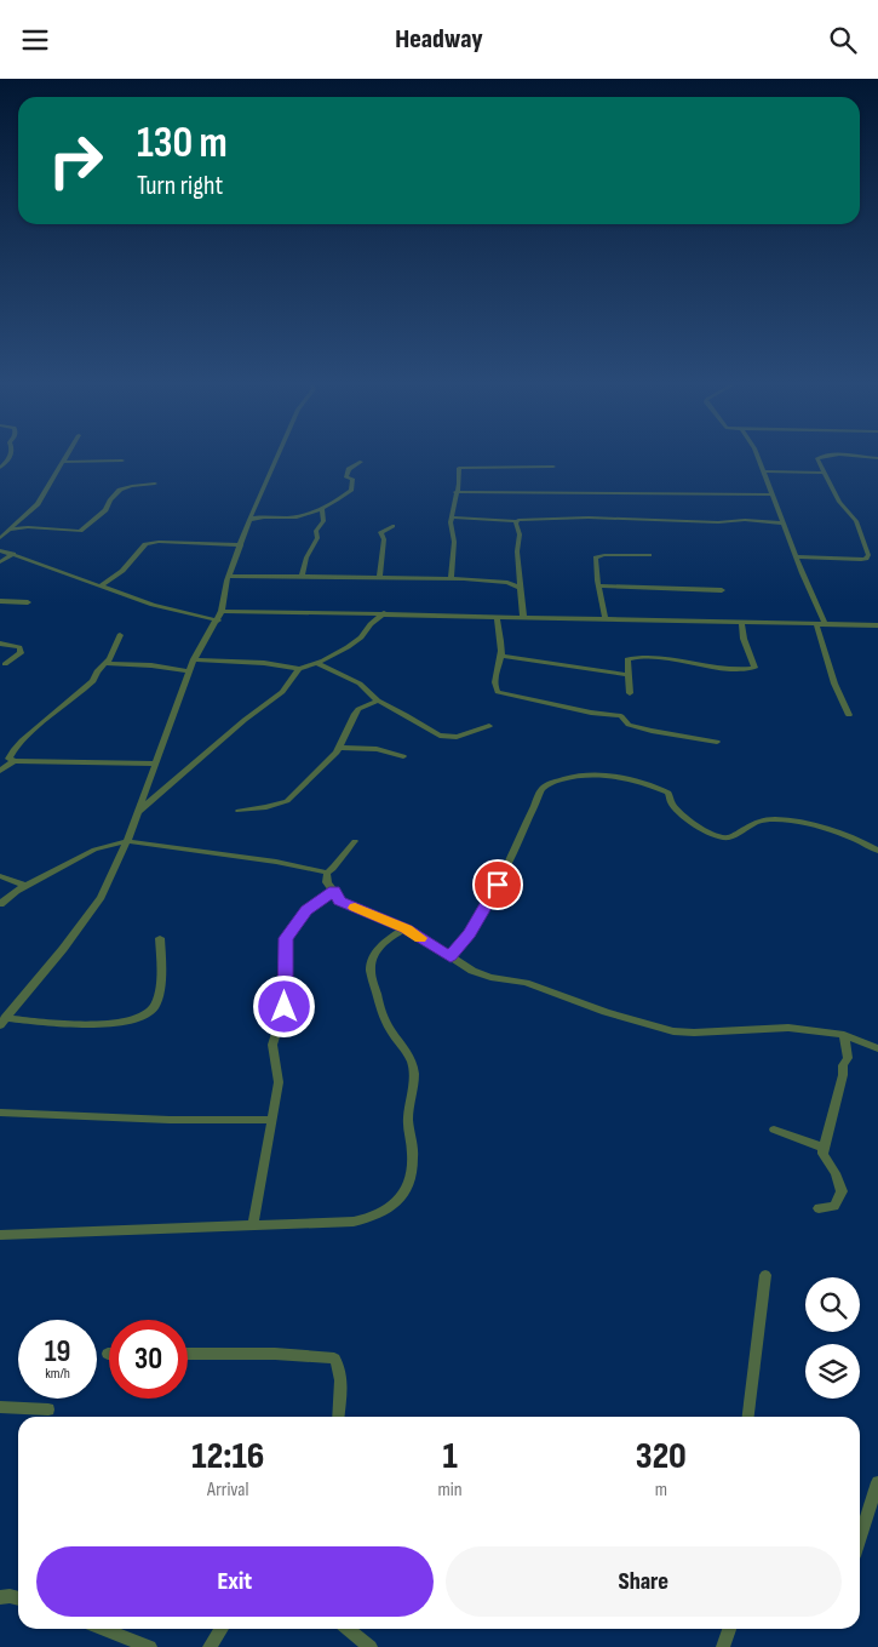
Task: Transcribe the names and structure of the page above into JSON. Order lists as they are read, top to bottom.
{
  "page": {
    "header": "Headway",
    "turn": ["130 m", "Turn right"],
    "speed": "19 km/h",
    "limit": "30",
    "eta": [
      "12:16",
      "Arrival",
      "1",
      "min",
      "320",
      "m"
    ],
    "buttons": ["Exit", "Share"]
  }
}
